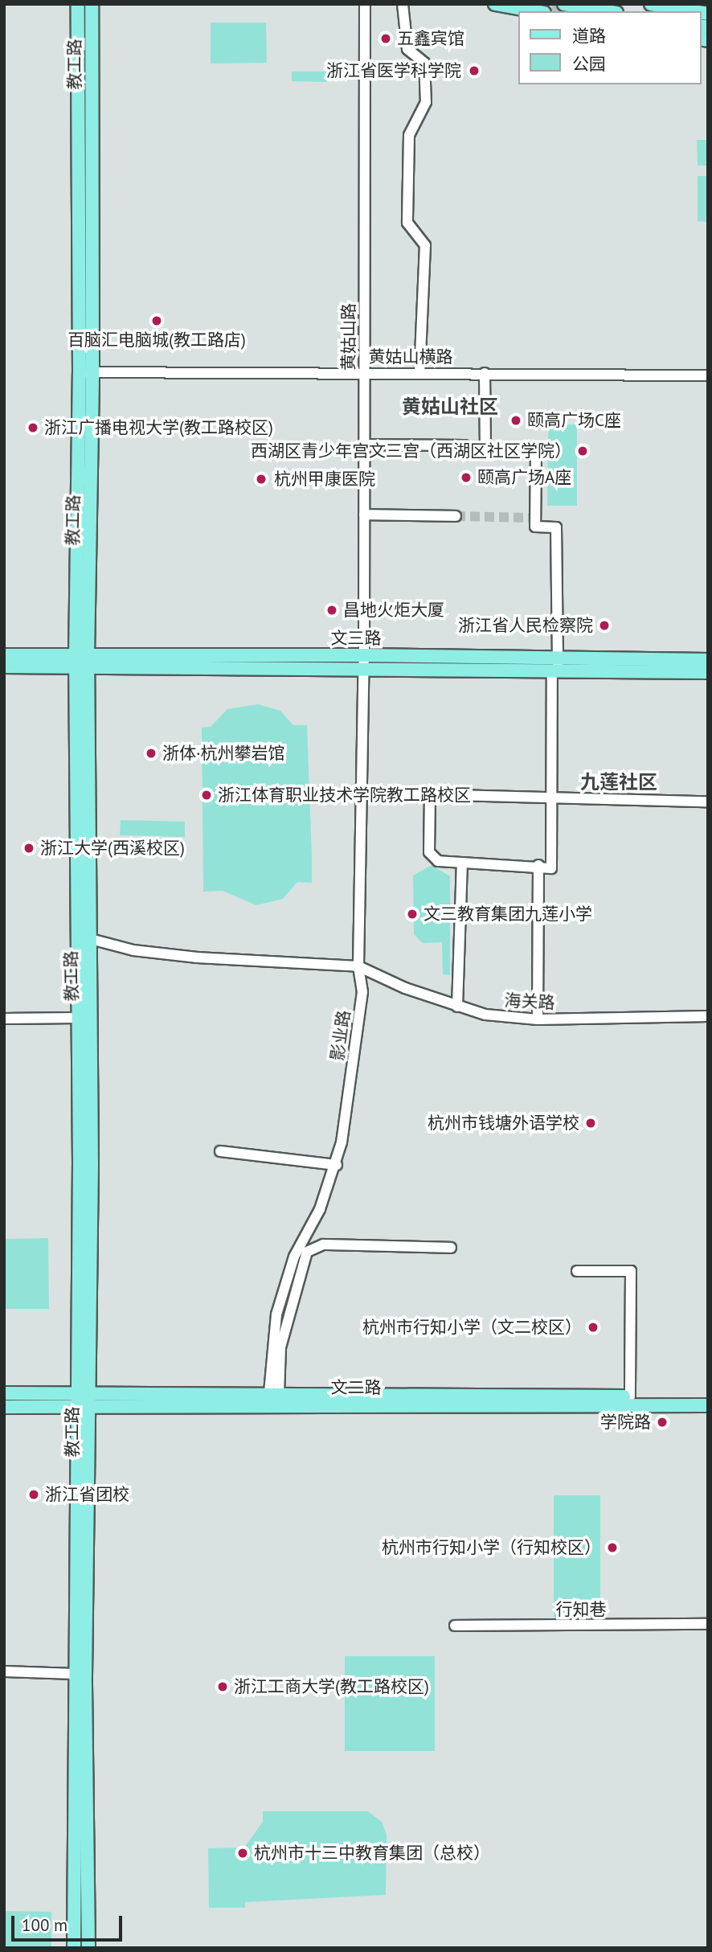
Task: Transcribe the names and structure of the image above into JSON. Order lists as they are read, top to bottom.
{
  "streets": {
    "main road": ["教工路", "文三路", "文二路"],
    "street": [
      "黄姑山路",
      "黄姑山横路",
      "海关路",
      "影业路",
      "行知巷"
    ]
  },
  "crossings": [
    ["教工路", "黄姑山横路"],
    ["教工路", "文三路"],
    ["教工路", "文二路"],
    ["黄姑山路", "黄姑山横路"],
    ["黄姑山路", "文三路"],
    ["黄姑山路", "影业路"],
    ["文三路", "影业路"],
    ["海关路", "影业路"],
    ["影业路", "文二路"]
  ],
  "districts": ["黄姑山社区", "九莲社区"],
  "places": [
    "五鑫宾馆",
    "浙江省医学科学院",
    "百脑汇电脑城(教工路店)",
    "颐高广场C座",
    "浙江广播电视大学(教工路校区)",
    "西湖区青少年宫文三宫（西湖区社区学院）",
    "颐高广场A座",
    "杭州甲康医院",
    "昌地火炬大厦",
    "浙江省人民检察院",
    "浙体·杭州攀岩馆",
    "浙江体育职业技术学院教工路校区",
    "浙江大学(西溪校区)",
    "文三教育集团九莲小学",
    "杭州市钱塘外语学校",
    "杭州市行知小学（文二校区）",
    "学院路",
    "浙江省团校",
    "杭州市行知小学（行知校区）",
    "浙江工商大学(教工路校区)",
    "杭州市十三中教育集团（总校）"
  ],
  "legend": ["道路", "公园"],
  "scale_bar": "100 m"
}
